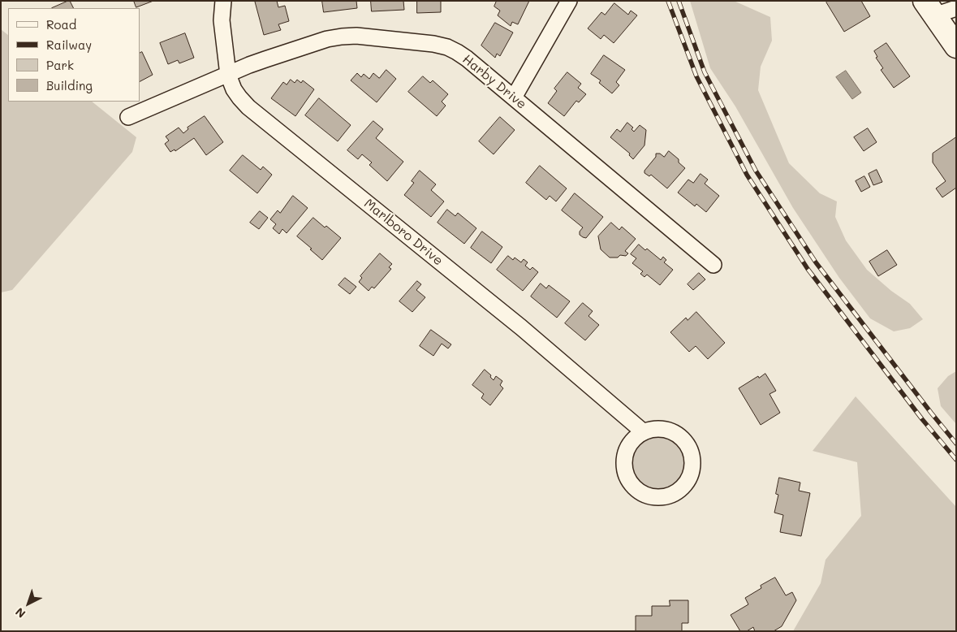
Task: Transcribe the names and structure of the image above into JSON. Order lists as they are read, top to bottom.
{
  "streets": {
    "street": ["Harby Drive", "Marlboro Drive"]
  },
  "crossings": [
    ["Harby Drive", "Marlboro Drive"]
  ],
  "legend": [
    "Road",
    "Railway",
    "Park",
    "Building"
  ],
  "north": "bottom left"
}
